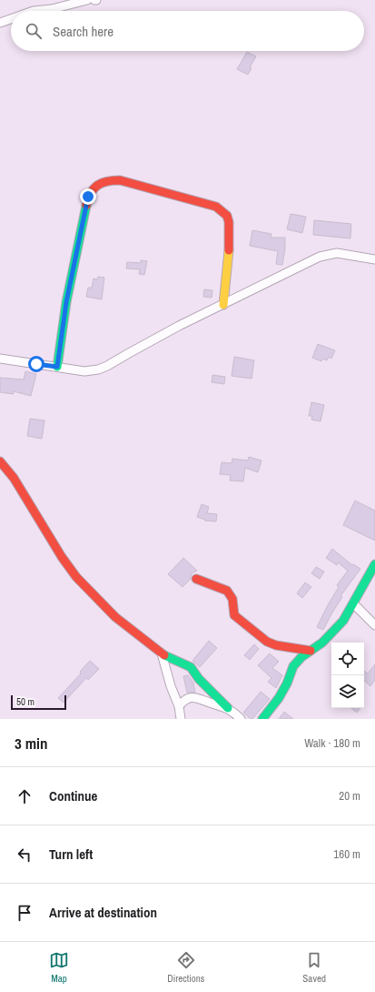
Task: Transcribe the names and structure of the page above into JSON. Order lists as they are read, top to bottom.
{
  "scale_bar": "50 m",
  "page": {
    "search": "Search here",
    "scale": "50 m",
    "heading": ["3 min", "Walk · 180 m"],
    "list": [
      ["Continue", "20 m"],
      ["Turn left", "160 m"],
      "Arrive at destination"
    ],
    "nav": ["Map", "Directions", "Saved"]
  }
}
